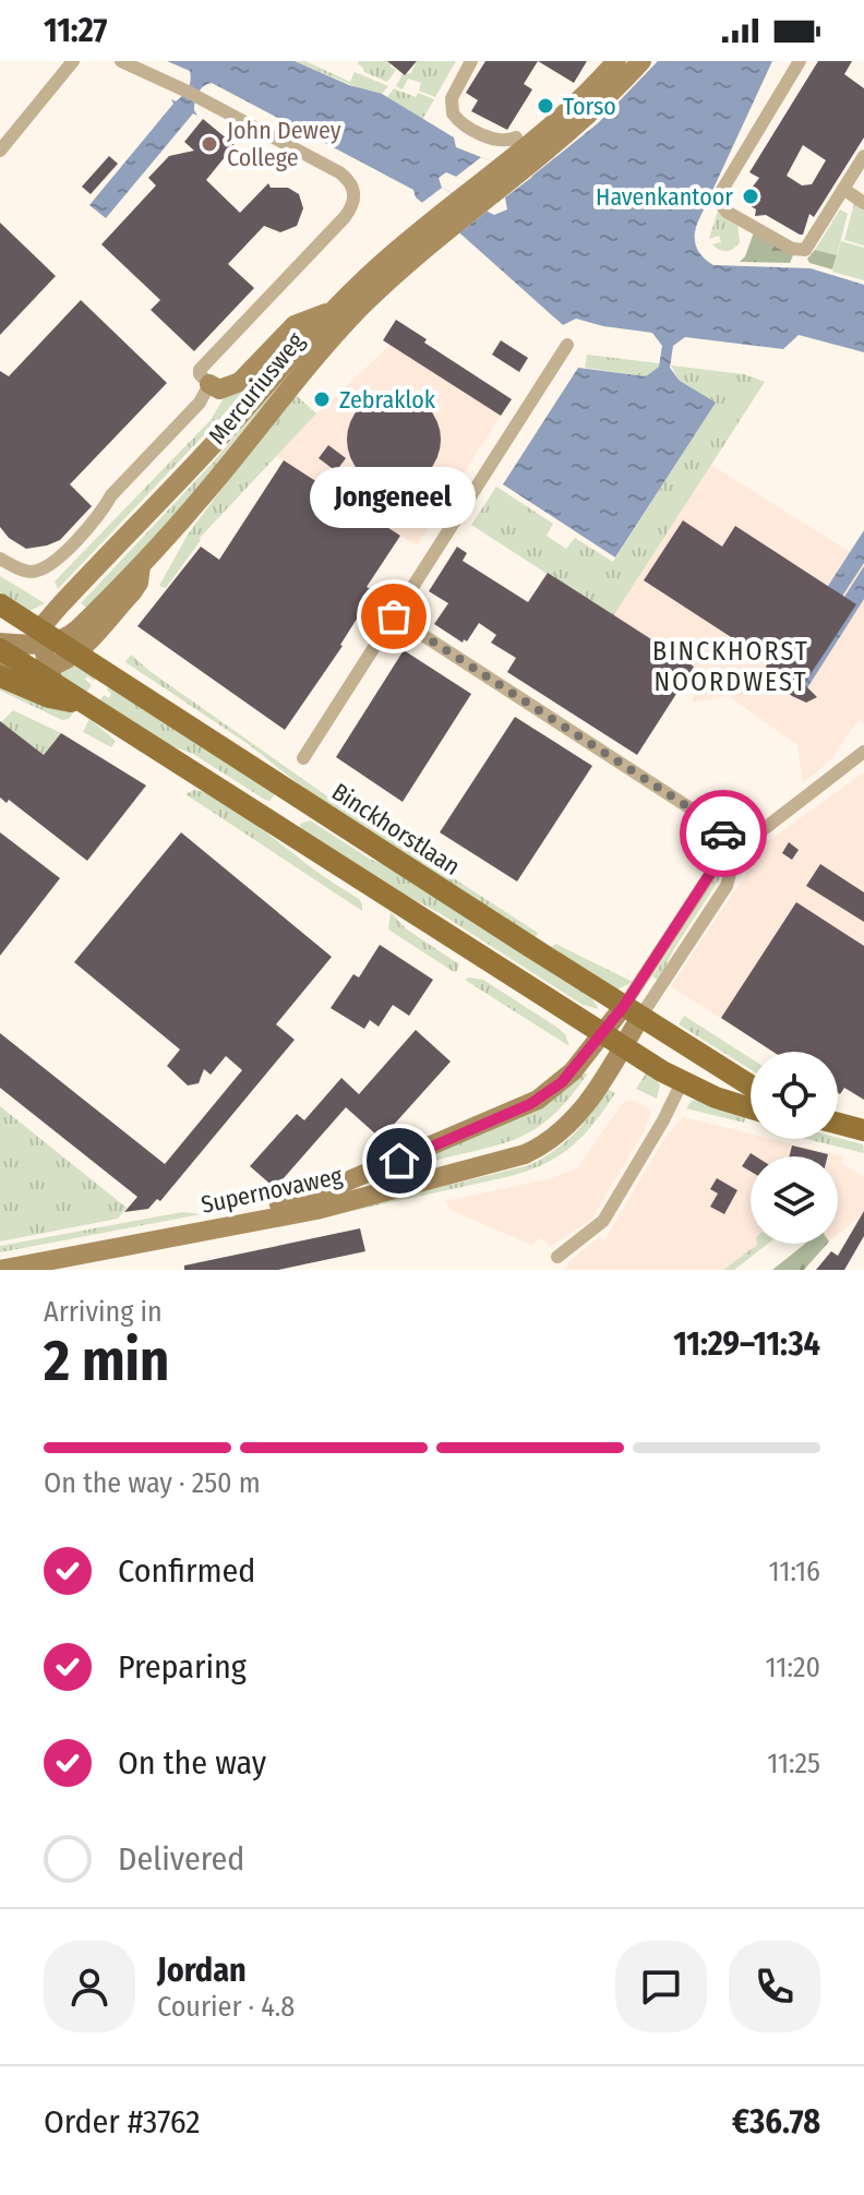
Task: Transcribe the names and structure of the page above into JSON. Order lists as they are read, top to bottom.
{
  "streets": {
    "main road": ["Mercuriusweg", "Binckhorstlaan", "Supernovaweg"]
  },
  "crossings": [
    ["Mercuriusweg", "Binckhorstlaan"],
    ["Binckhorstlaan", "Supernovaweg"]
  ],
  "districts": ["BINCKHORST NOORDWEST"],
  "places": [
    "Torso",
    "John Dewey College",
    "Havenkantoor",
    "Zebraklok",
    "Jongeneel"
  ],
  "page": {
    "status": "11:27",
    "bubble": "Jongeneel",
    "heading": ["2 min", "Arriving in", "11:29–11:34"],
    "panel": [
      "Jordan",
      "Courier · 4.8",
      "Order #3762",
      "€36.78"
    ],
    "bar": "On the way · 250 m",
    "list": [
      ["Confirmed", "11:16"],
      ["Preparing", "11:20"],
      ["On the way", "11:25"],
      "Delivered"
    ]
  }
}
